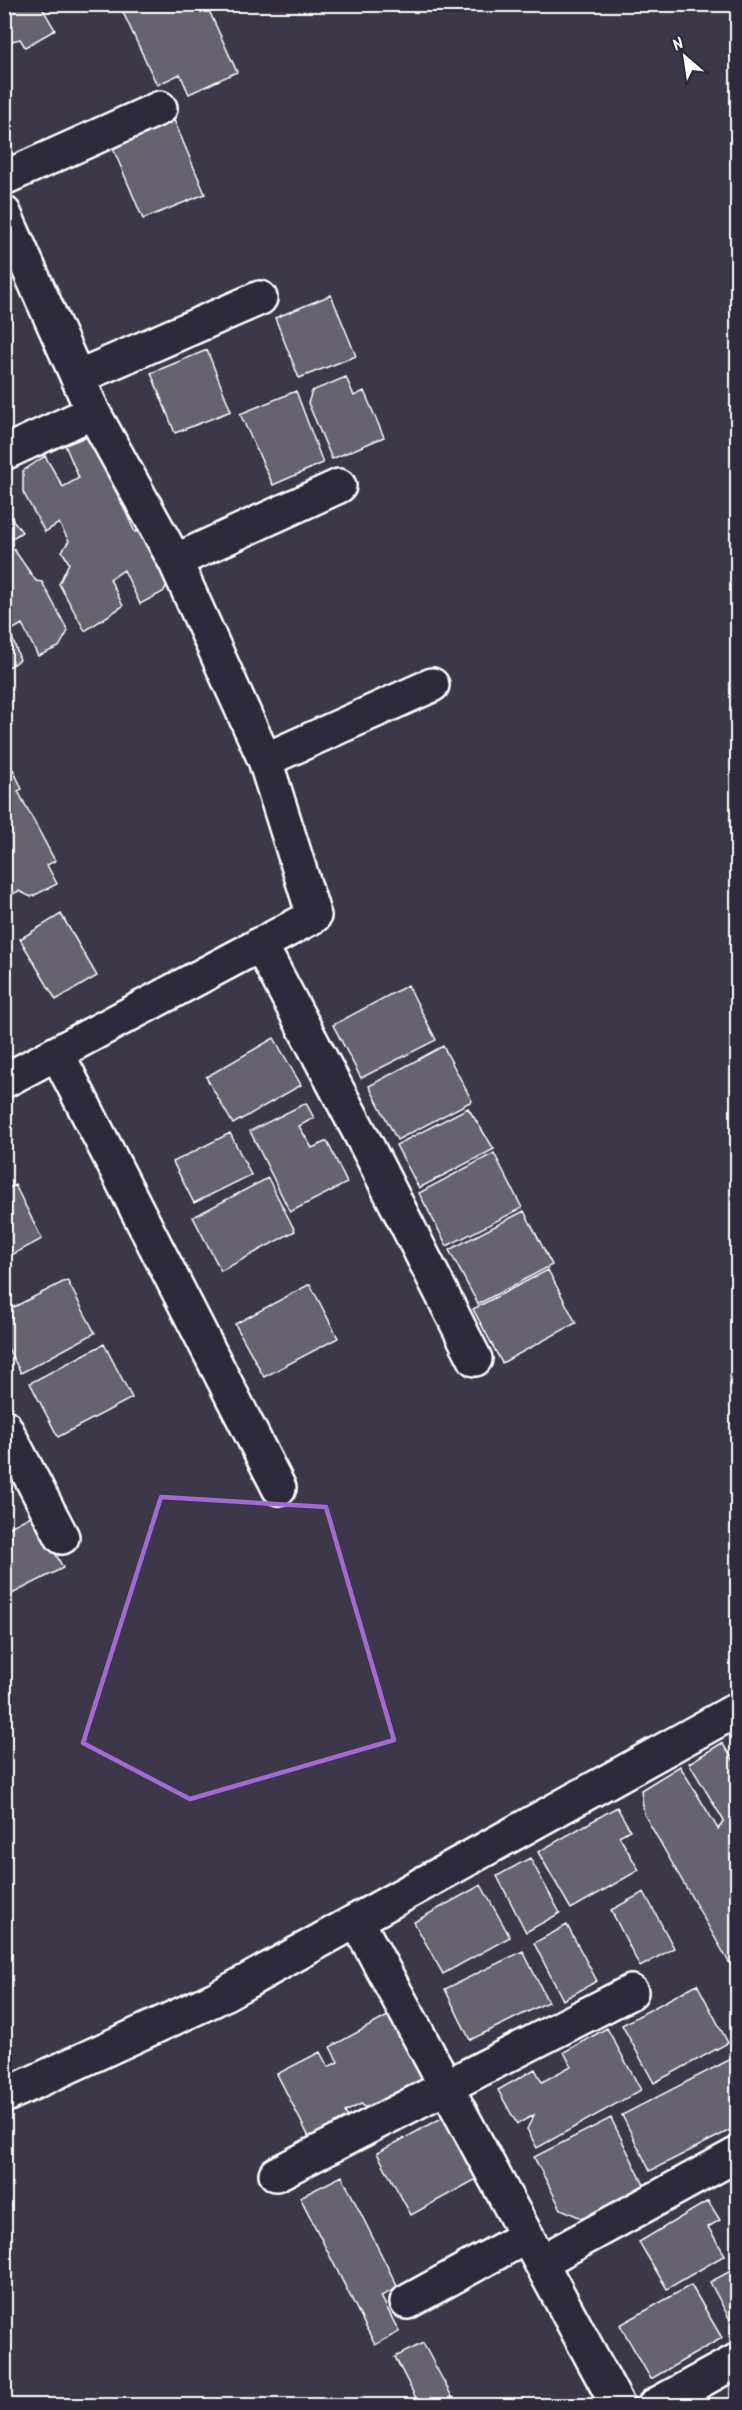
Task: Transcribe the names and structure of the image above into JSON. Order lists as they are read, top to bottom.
{
  "north": "top left"
}
